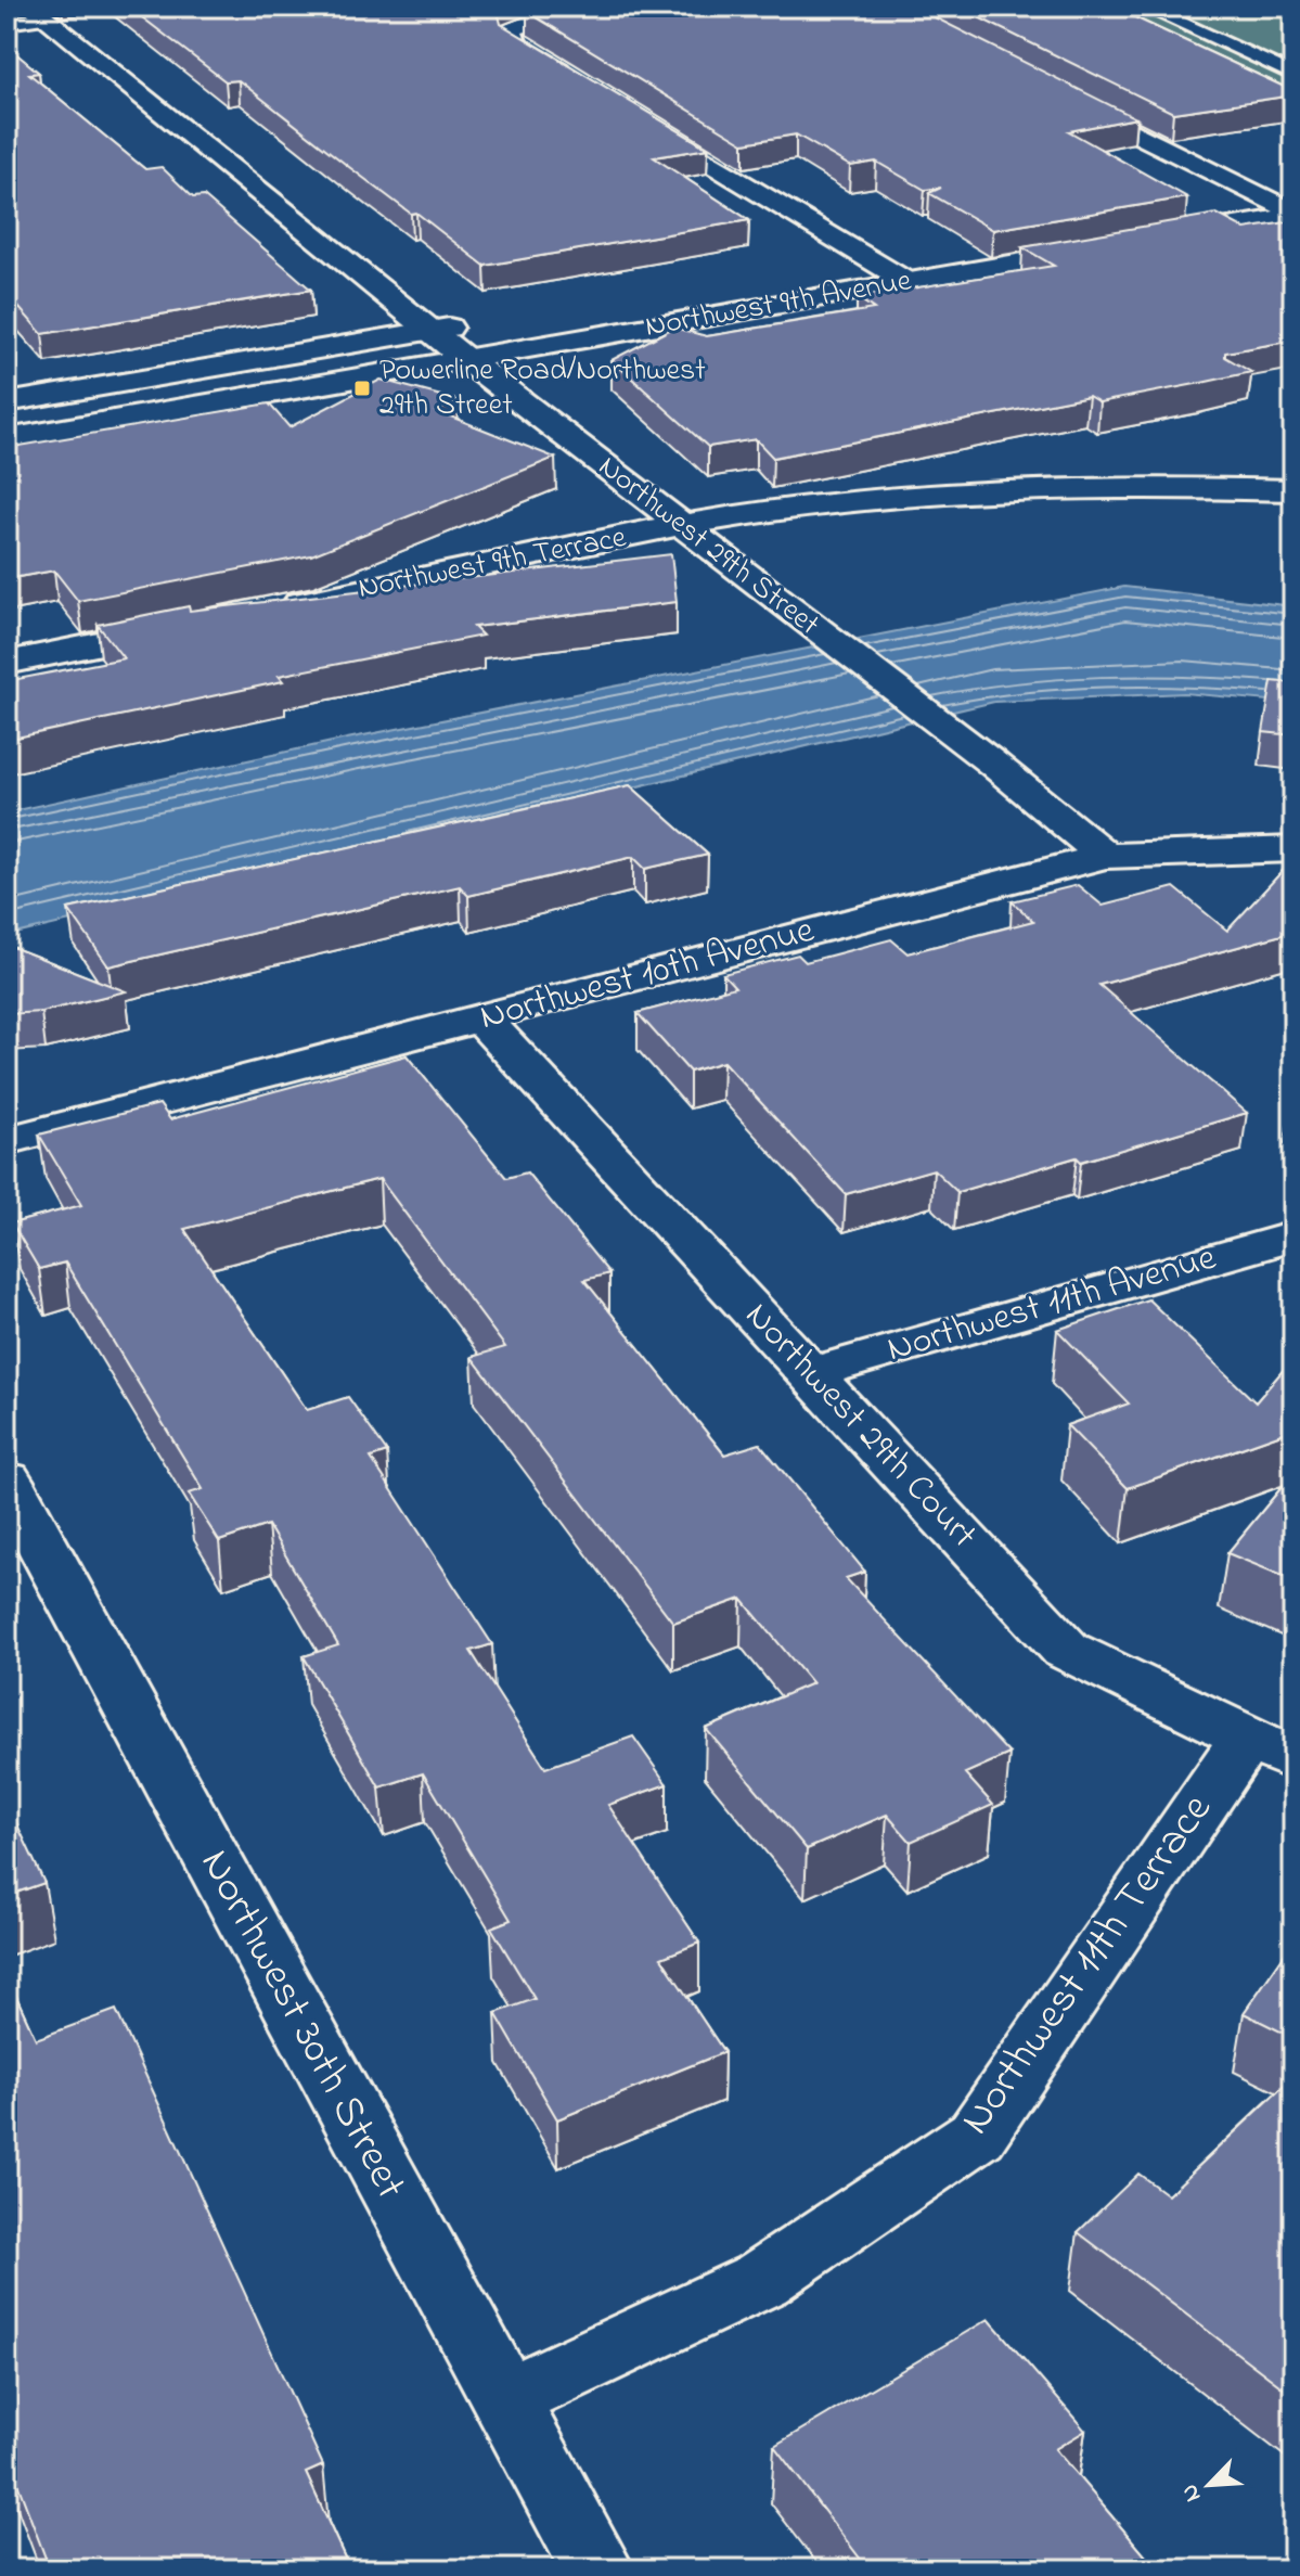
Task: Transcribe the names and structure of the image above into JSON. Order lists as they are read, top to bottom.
{
  "streets": {
    "street": [
      "Northwest 9th Avenue",
      "Northwest 29th Street",
      "Northwest 9th Terrace",
      "Northwest 10th Avenue",
      "Northwest 11th Avenue",
      "Northwest 29th Court",
      "Northwest 11th Terrace",
      "Northwest 30th Street"
    ]
  },
  "crossings": [
    ["Northwest 9th Avenue", "Northwest 29th Street"],
    ["Northwest 29th Street", "Northwest 9th Terrace"],
    ["Northwest 29th Street", "Northwest 10th Avenue"],
    ["Northwest 10th Avenue", "Northwest 29th Court"],
    ["Northwest 11th Avenue", "Northwest 29th Court"],
    ["Northwest 29th Court", "Northwest 11th Terrace"],
    ["Northwest 11th Terrace", "Northwest 30th Street"]
  ],
  "places": {
    "transit": ["Powerline Road/Northwest 29th Street"]
  },
  "north": "bottom left"
}
